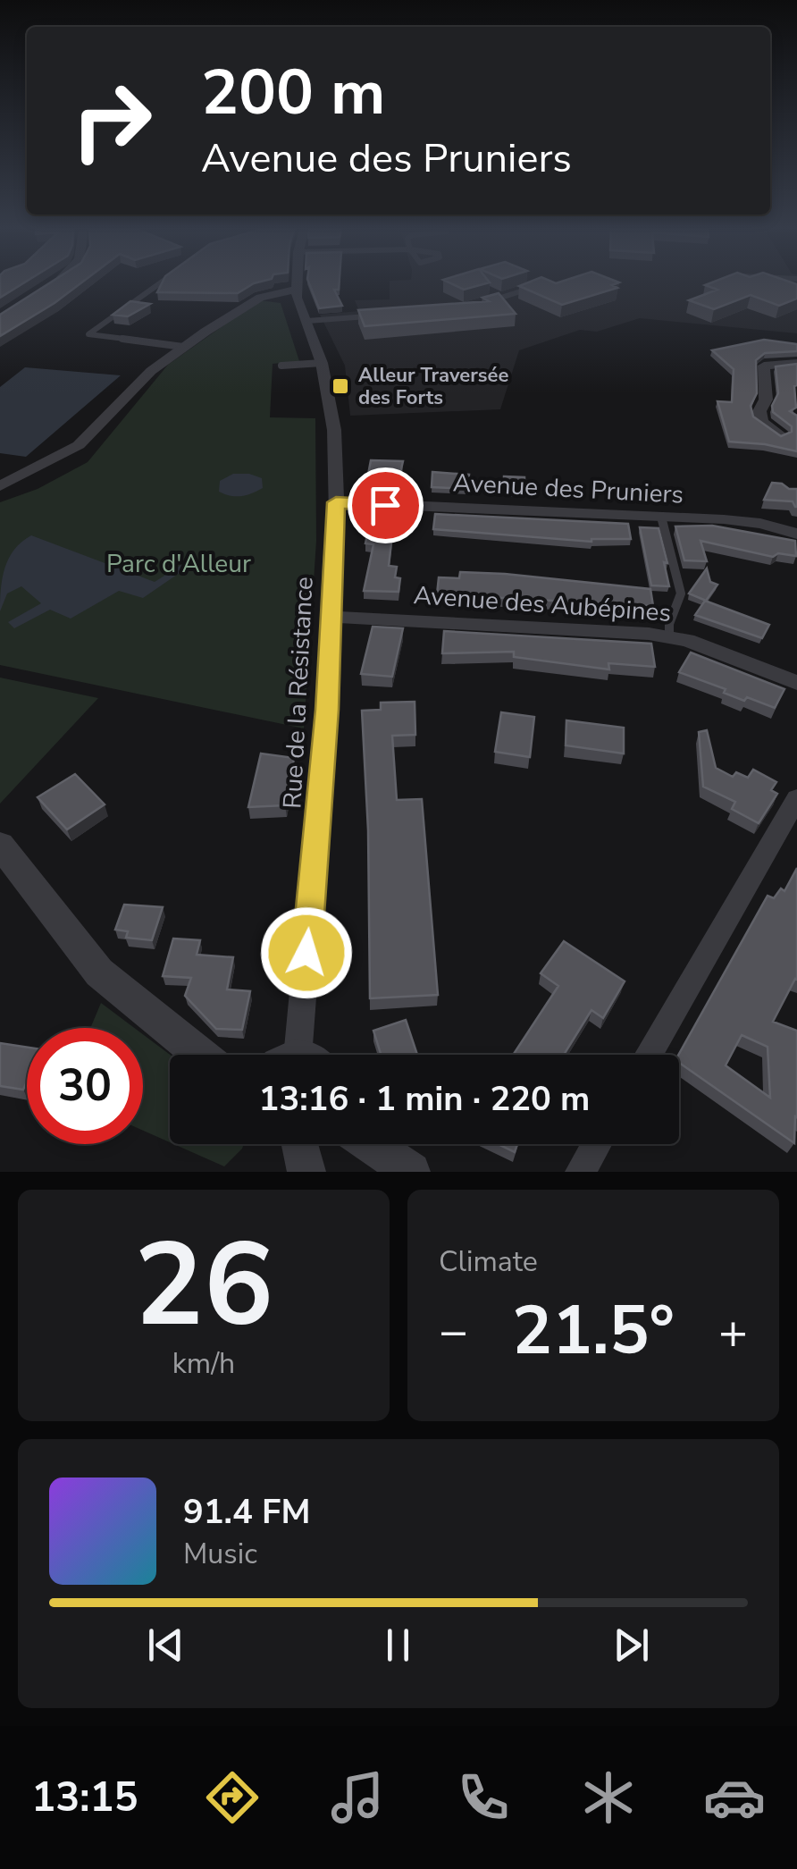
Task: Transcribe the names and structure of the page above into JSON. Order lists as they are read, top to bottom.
{
  "streets": {
    "street": ["Avenue des Pruniers", "Avenue des Aubépines", "Rue de la Résistance"]
  },
  "crossings": [
    ["Avenue des Pruniers", "Rue de la Résistance"],
    ["Avenue des Aubépines", "Rue de la Résistance"]
  ],
  "parks": ["Parc d'Alleur"],
  "places": {
    "transit": ["Alleur Traversée des Forts"]
  },
  "page": {
    "turn": ["200 m", "Avenue des Pruniers"],
    "limit": "30",
    "trip": "13:16 · 1 min · 220 m",
    "tile": [
      ["26", "km/h"],
      "Climate"
    ],
    "heat": ["−", "21.5°", "+"],
    "song": ["91.4 FM", "Music"],
    "tabs": "13:15"
  }
}
